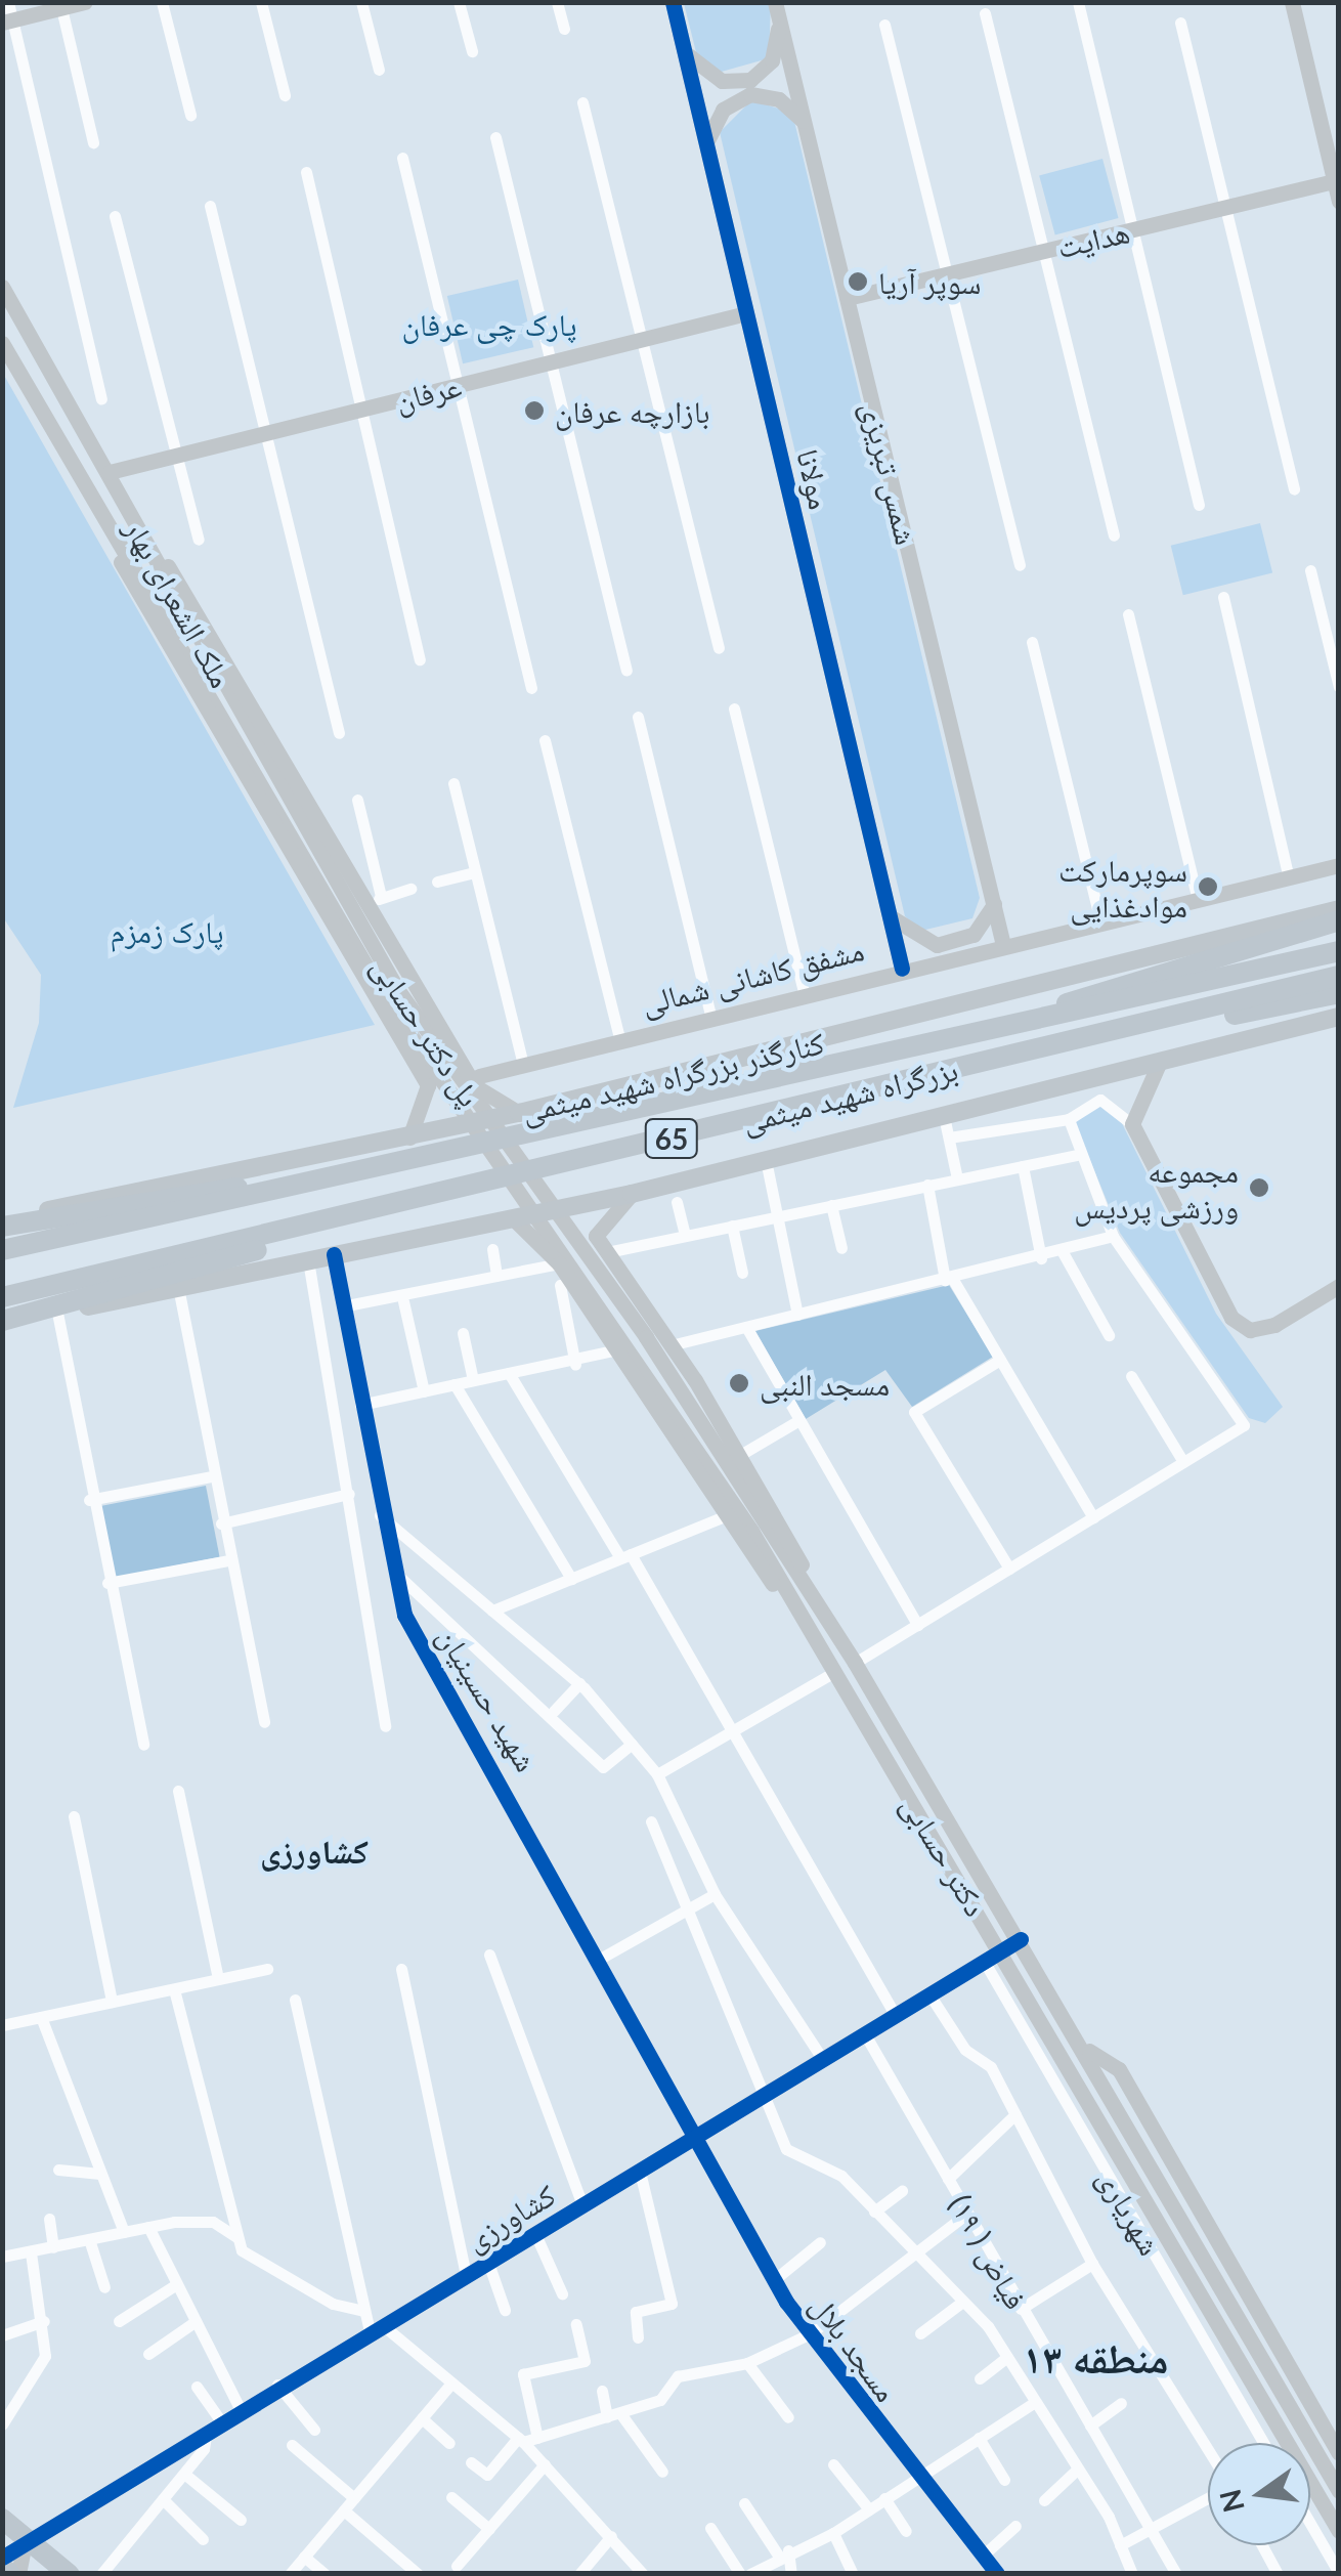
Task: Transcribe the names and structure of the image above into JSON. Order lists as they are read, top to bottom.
{
  "streets": {
    "highway": ["بزرگراه شهید میثمی", "65"],
    "main road": [
      "هدایت",
      "عرفان",
      "شمس تبریزی",
      "مولانا",
      "ملک الشعرای بهار",
      "مشفق کاشانی شمالی",
      "پل دکتر حسابی",
      "کنارگذر بزرگراه شهید میثمی",
      "دکتر حسابی",
      "کشاورزی"
    ],
    "street": [
      "شهید حسینیان",
      "شهریاری",
      "فیاض ( ۱۹)",
      "مسجد بلال"
    ]
  },
  "crossings": [
    ["هدایت", "شمس تبریزی"],
    ["عرفان", "مولانا"],
    ["شمس تبریزی", "مشفق کاشانی شمالی"],
    ["مولانا", "مشفق کاشانی شمالی"],
    ["ملک الشعرای بهار", "پل دکتر حسابی"],
    ["پل دکتر حسابی", "دکتر حسابی"],
    ["شهید حسینیان", "کشاورزی"],
    ["شهید حسینیان", "مسجد بلال"],
    ["دکتر حسابی", "کشاورزی"],
    ["شهریاری", "کشاورزی"],
    ["کشاورزی", "فیاض ( ۱۹)"],
    ["کشاورزی", "مسجد بلال"]
  ],
  "districts": ["کشاورزی", "منطقه ۱۳"],
  "parks": ["پارک چی عرفان", "پارک زمزم"],
  "places": [
    "سوپر آریا",
    "بازارچه‌ عرفان",
    "سوپرمارکت موادغذایی",
    "مجموعه ورزشی پردیس",
    "مسجد النبی"
  ],
  "north": "left"
}
